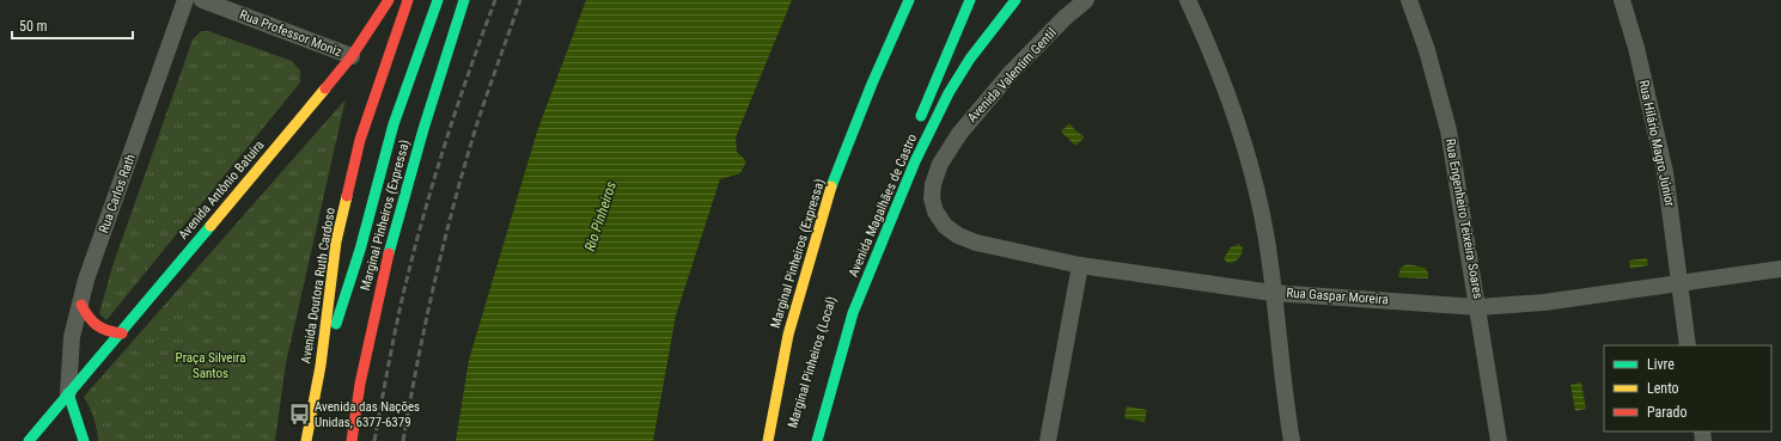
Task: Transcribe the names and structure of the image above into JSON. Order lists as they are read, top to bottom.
{
  "streets": {
    "main road": [
      "Avenida Antônio Batuira",
      "Avenida Magalhães de Castro",
      "Marginal Pinheiros (Expressa)",
      "Avenida Doutora Ruth Cardoso"
    ],
    "street": [
      "Rua Professor Moniz",
      "Avenida Valentim Gentil",
      "Rua Hilário Magro Júnior",
      "Rua Carlos Rath",
      "Rua Engenheiro Teixeira Soares",
      "Rua Gaspar Moreira"
    ]
  },
  "crossings": [
    ["Rua Professor Moniz", "Avenida Antônio Batuira"],
    ["Avenida Valentim Gentil", "Rua Gaspar Moreira"],
    ["Rua Hilário Magro Júnior", "Rua Gaspar Moreira"],
    ["Avenida Antônio Batuira", "Rua Carlos Rath"],
    ["Rua Engenheiro Teixeira Soares", "Rua Gaspar Moreira"]
  ],
  "water": ["Rio Pinheiros"],
  "parks": ["Praça Silveira Santos"],
  "places": {
    "bus stop": ["Avenida das Nações Unidas, 6377-6379"]
  },
  "legend": ["Livre", "Lento", "Parado"],
  "scale_bar": "50 m"
}
